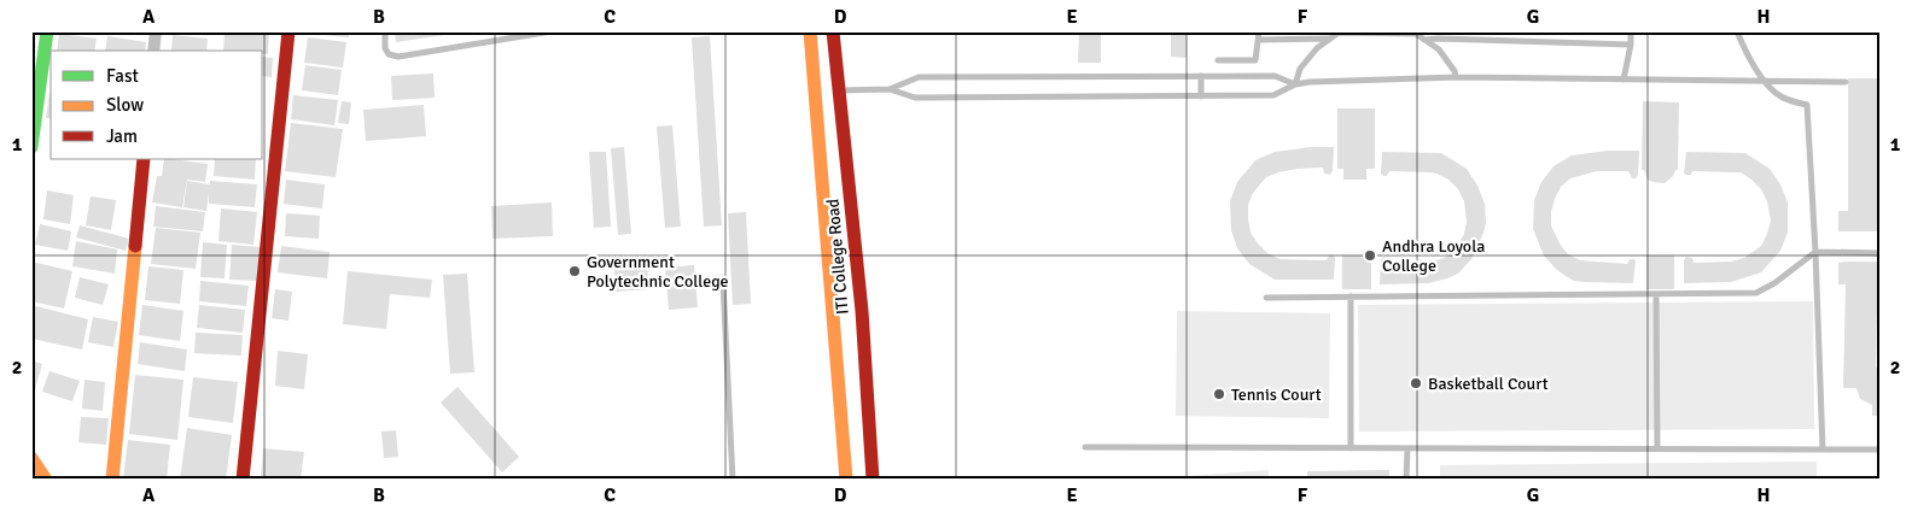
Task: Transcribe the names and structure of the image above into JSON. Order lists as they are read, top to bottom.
{
  "streets": {
    "street": ["ITI College Road"]
  },
  "places": [
    "Andhra Loyola College",
    "Government Polytechnic College",
    "Basketball Court",
    "Tennis Court"
  ],
  "legend": ["Fast", "Slow", "Jam"],
  "grid": {
    "columns": [
      "A",
      "B",
      "C",
      "D",
      "E",
      "F",
      "G",
      "H"
    ],
    "rows": ["1", "2"]
  }
}
